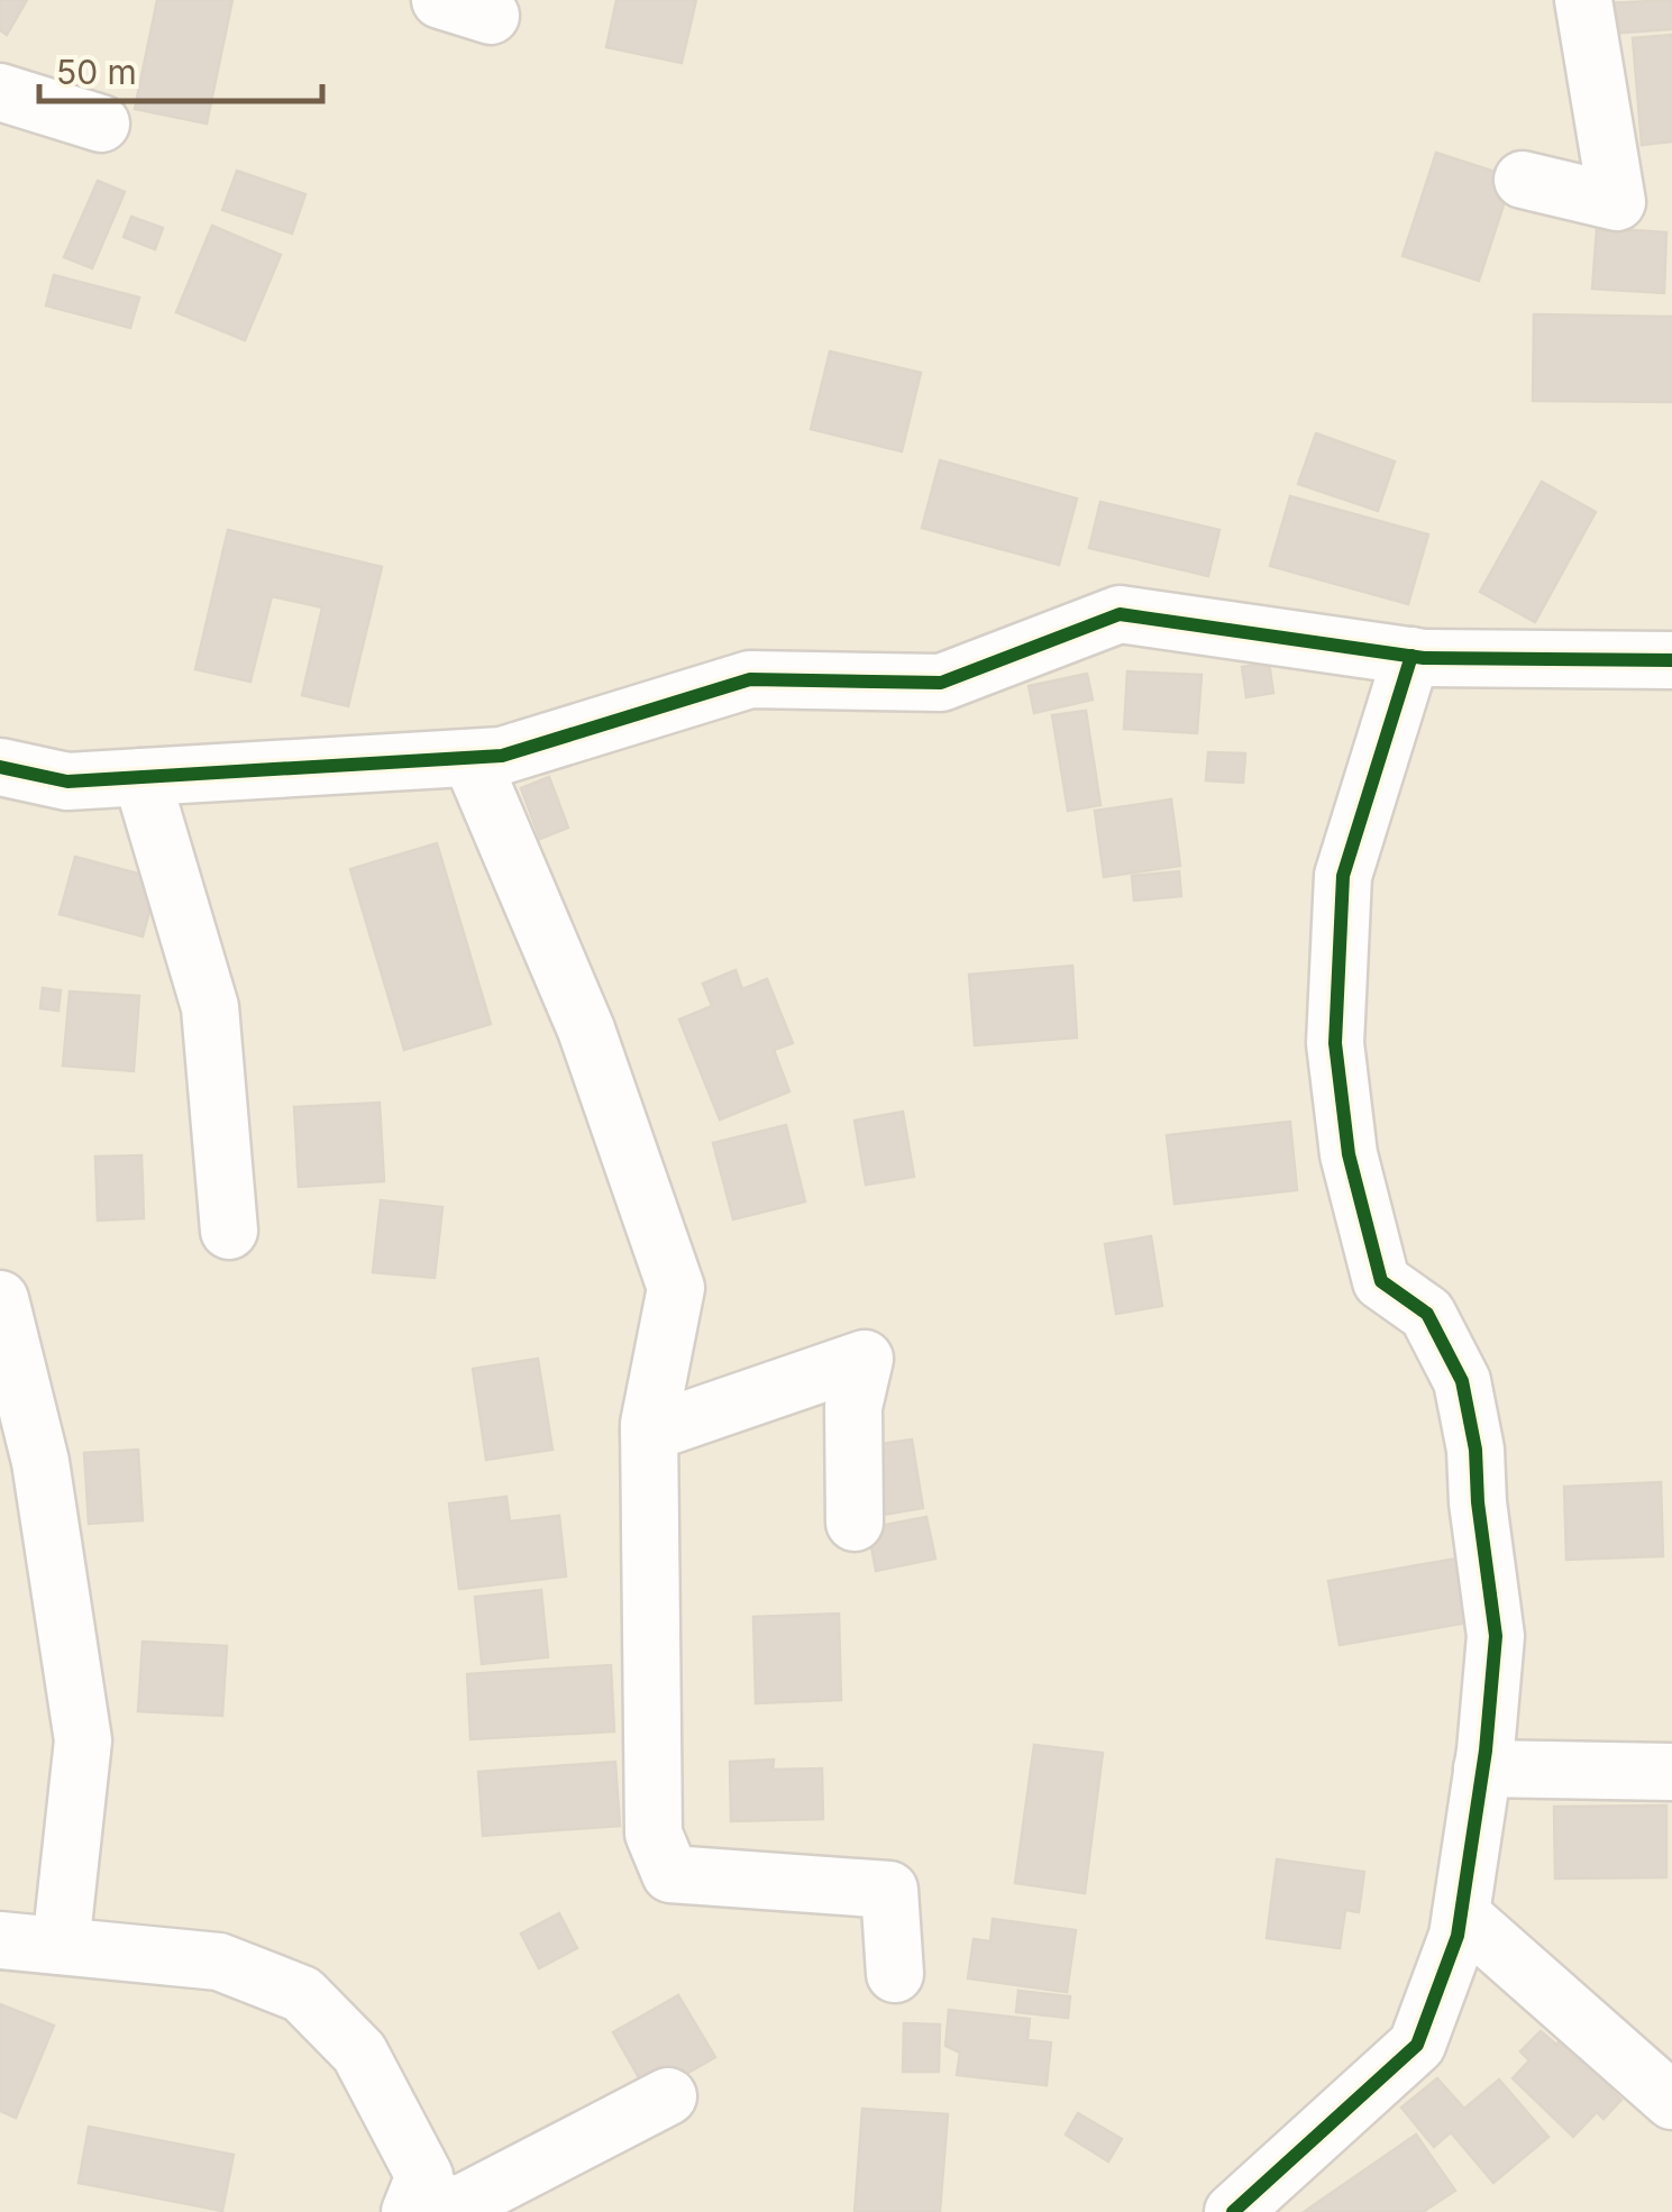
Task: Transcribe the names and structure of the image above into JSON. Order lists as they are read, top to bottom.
{
  "scale_bar": "50 m"
}
